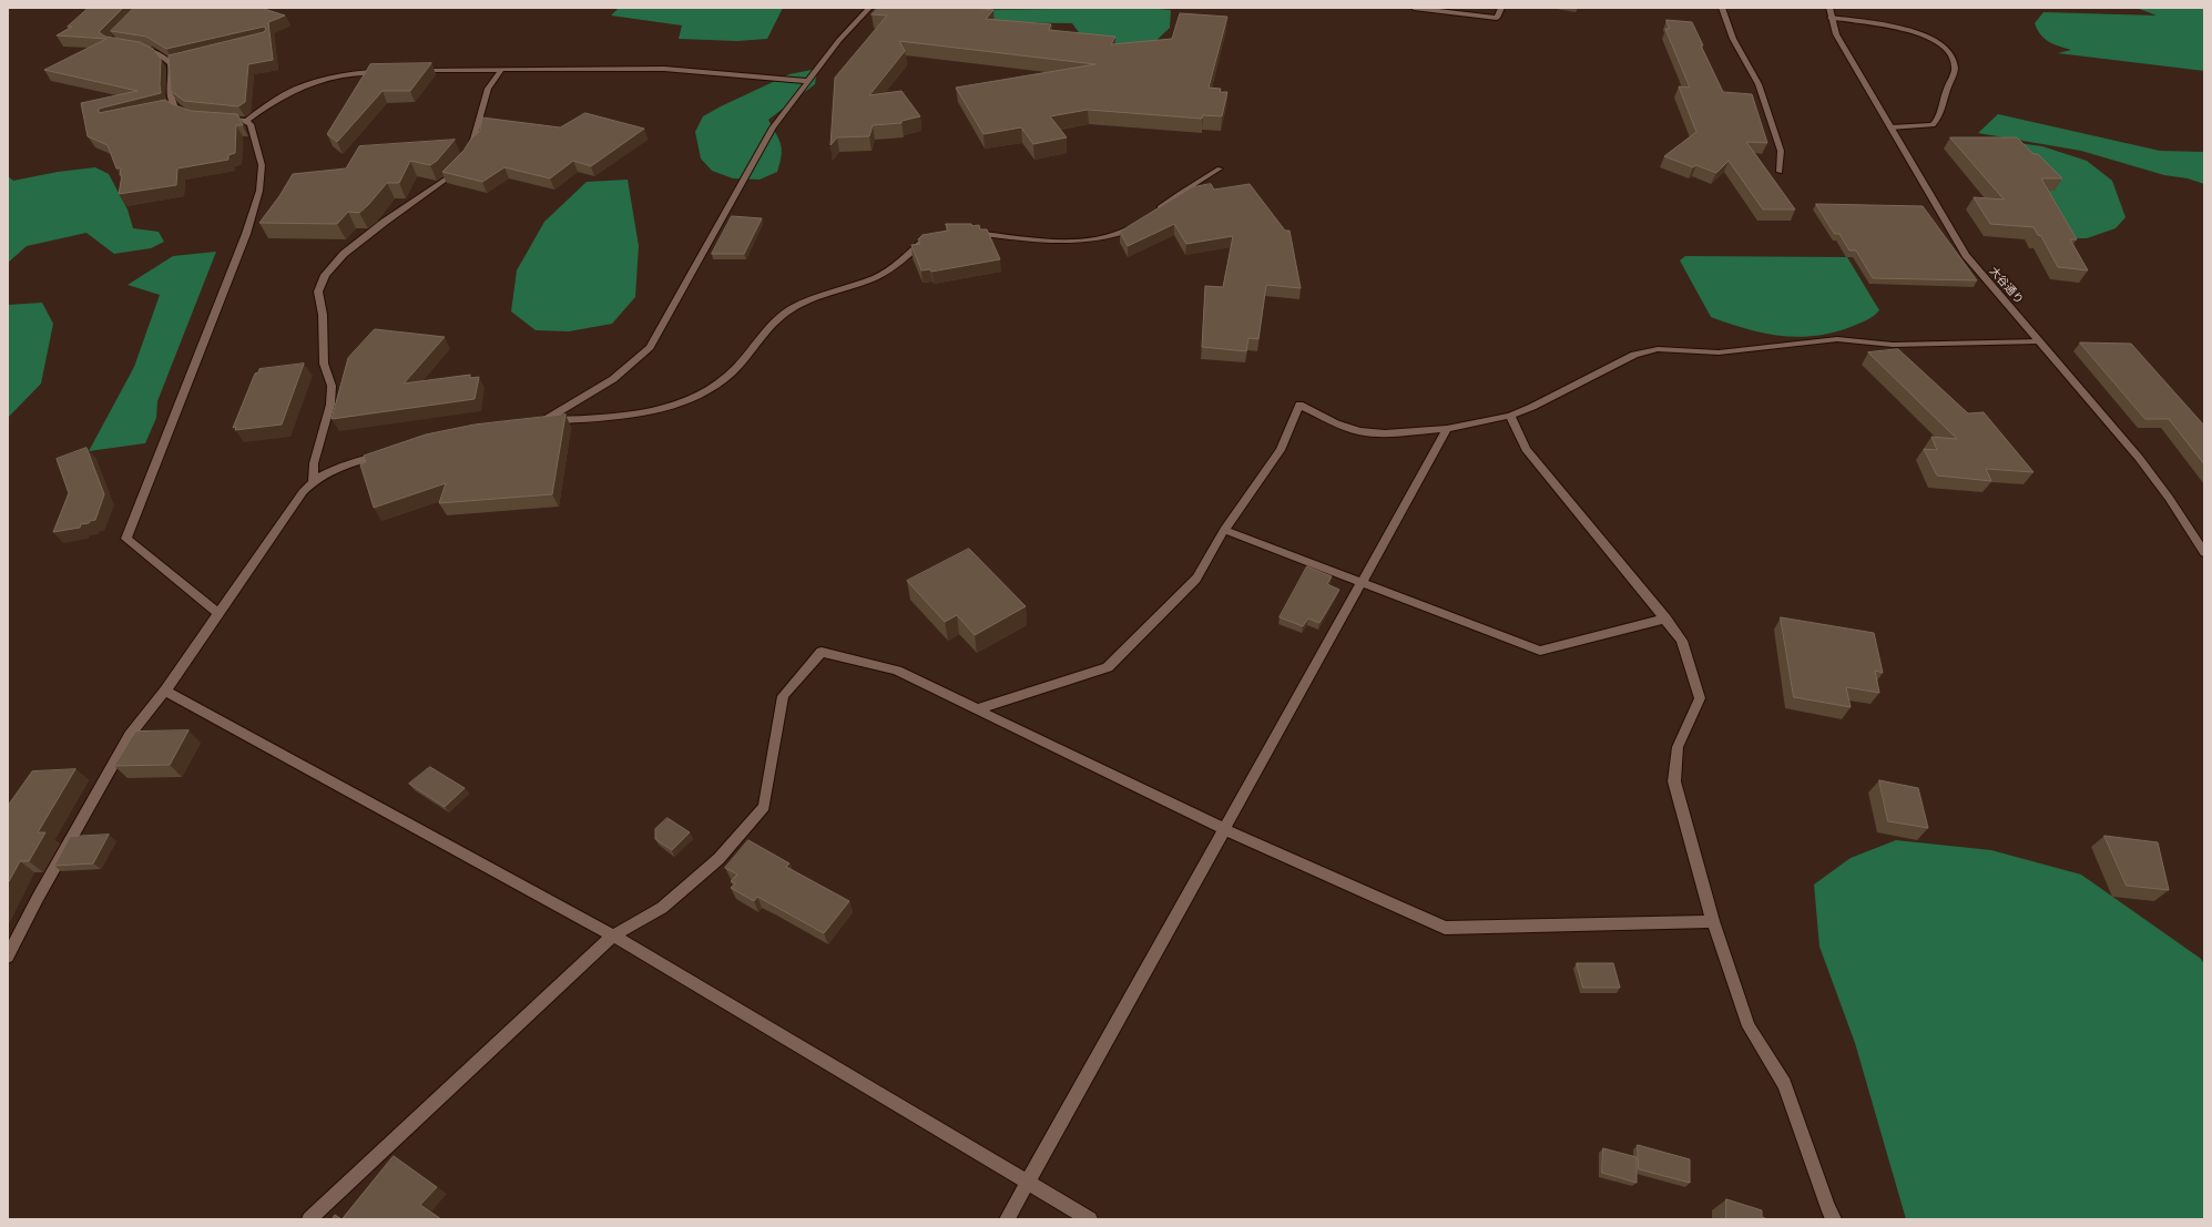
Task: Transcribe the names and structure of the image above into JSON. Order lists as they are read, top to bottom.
{
  "streets": {
    "street": ["大谷通り"]
  }
}
